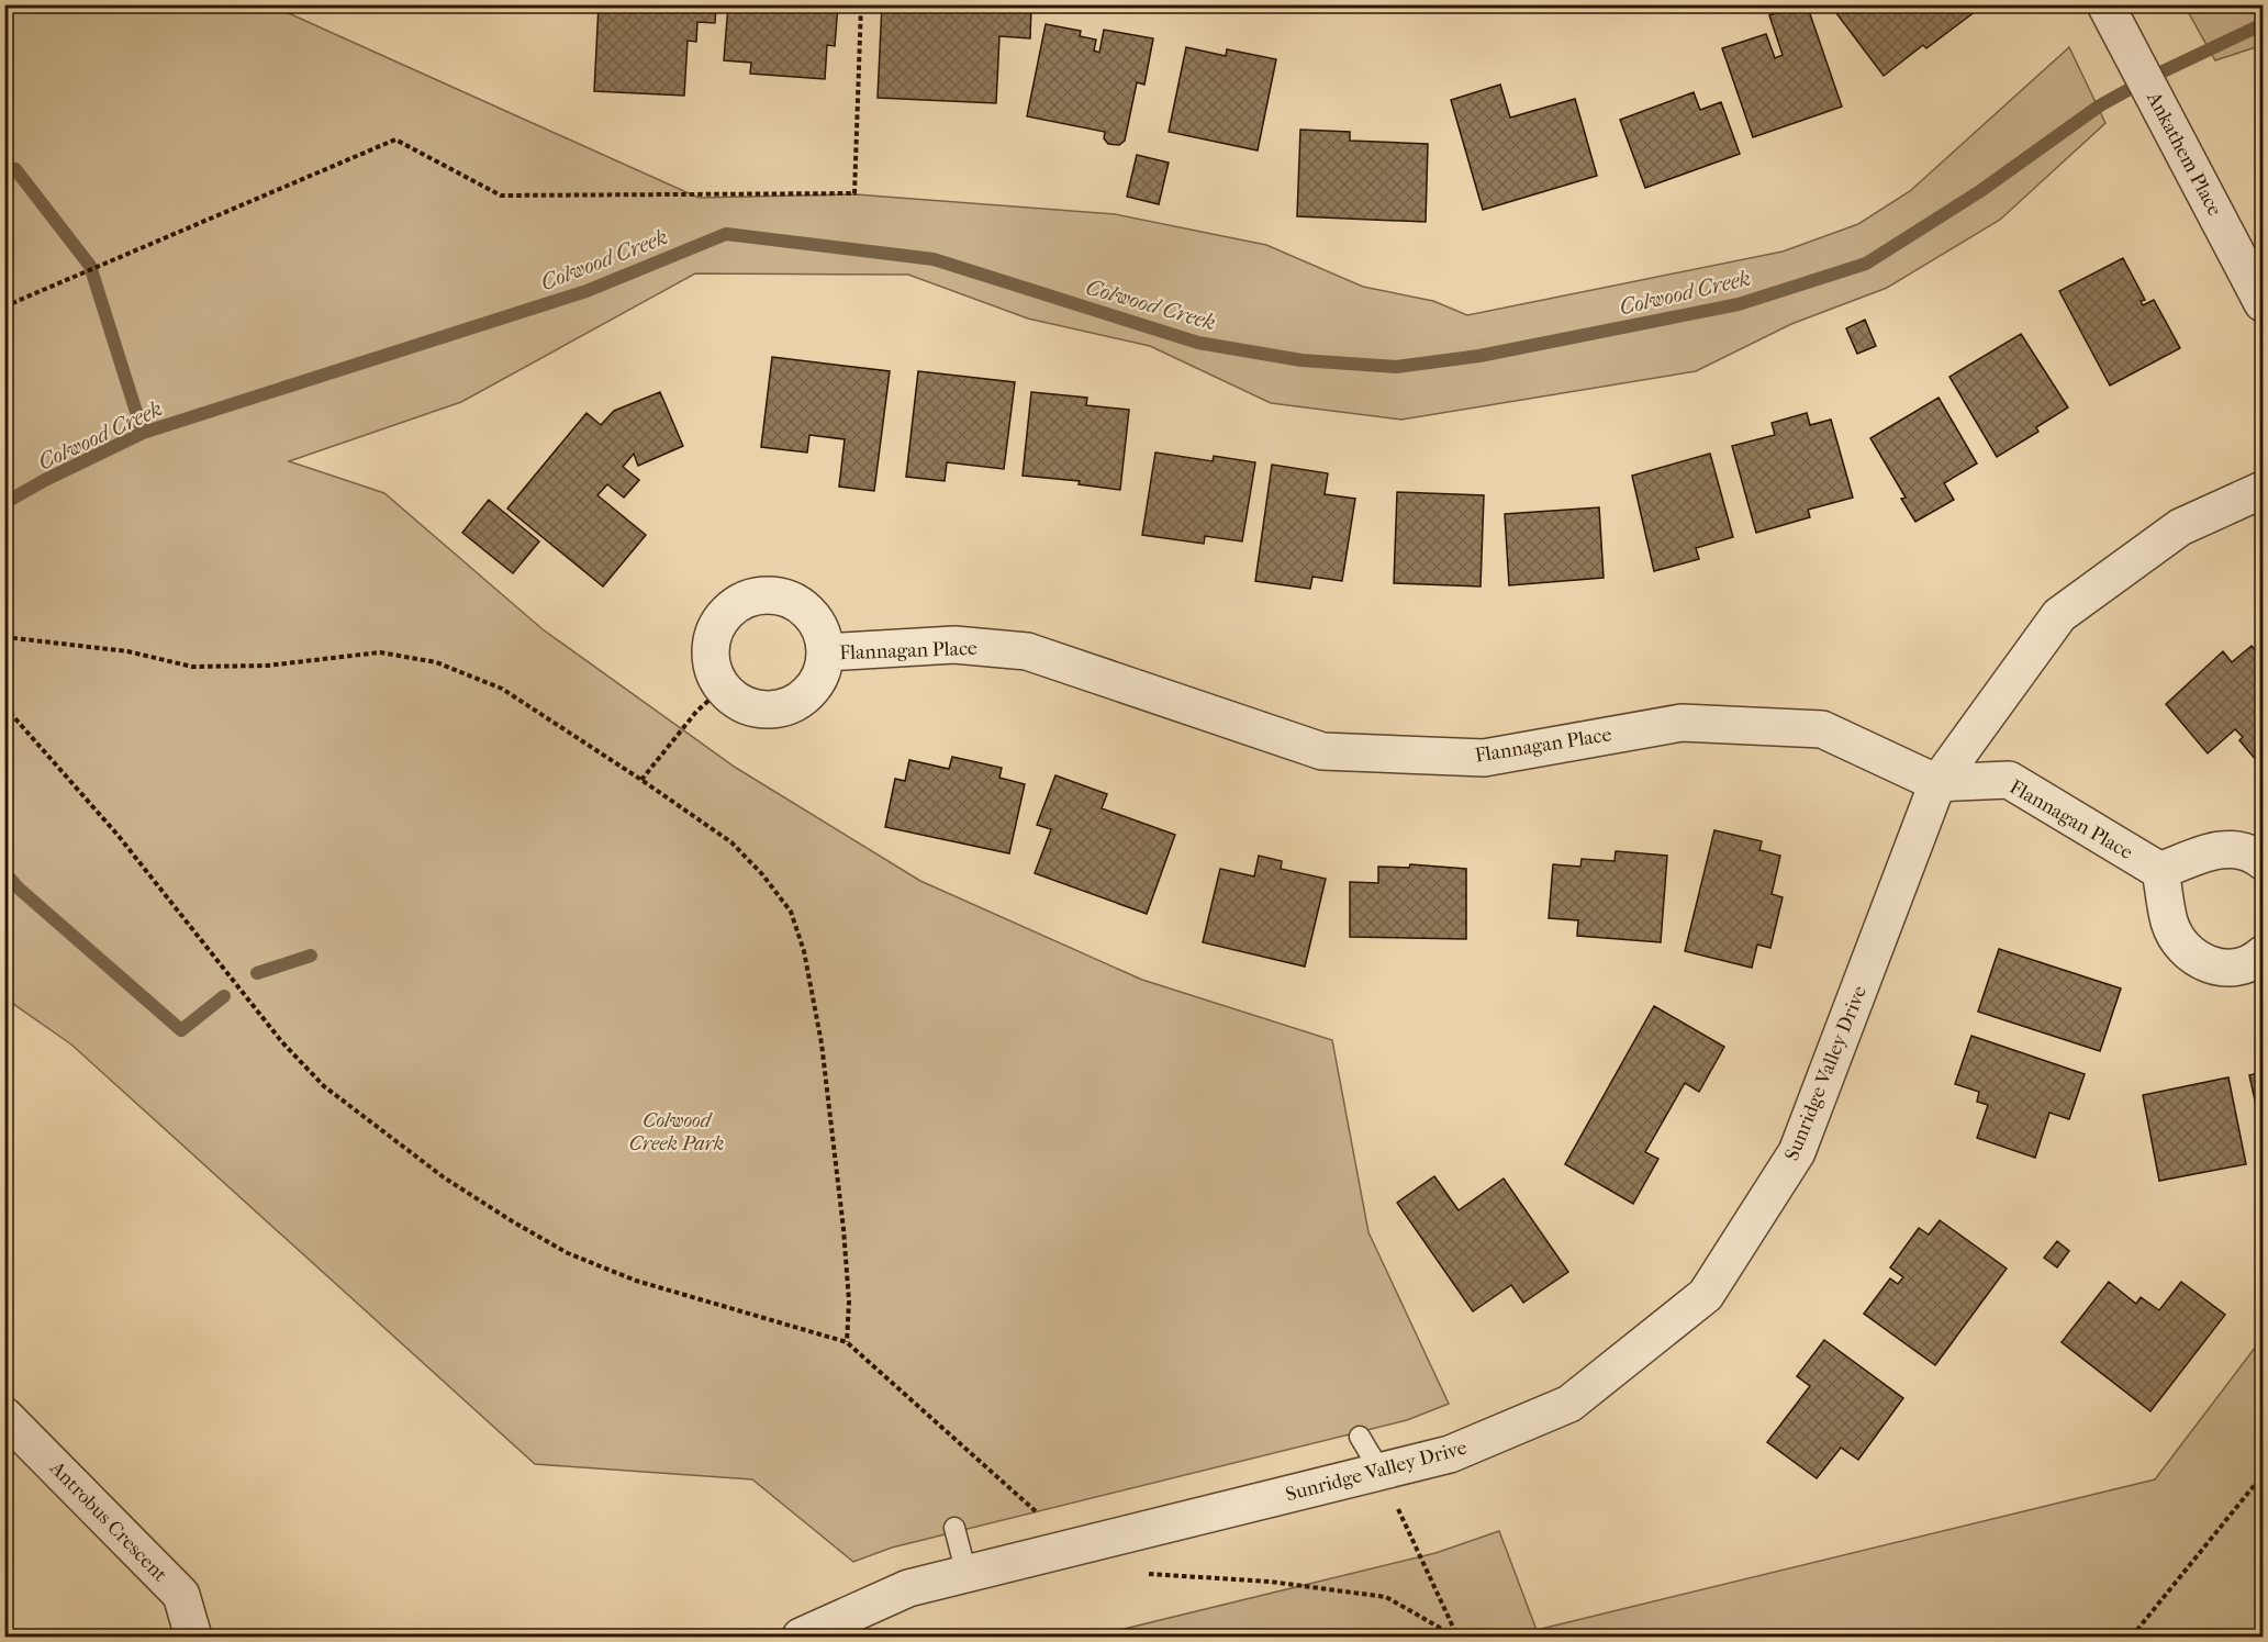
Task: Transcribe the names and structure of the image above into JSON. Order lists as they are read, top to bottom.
{
  "streets": {
    "street": [
      "Ankathem Place",
      "Flannagan Place",
      "Sunridge Valley Drive",
      "Antrobus Crescent"
    ]
  },
  "crossings": [
    ["Flannagan Place", "Sunridge Valley Drive"]
  ],
  "water": ["Colwood Creek"],
  "parks": ["Colwood Creek Park"]
}
